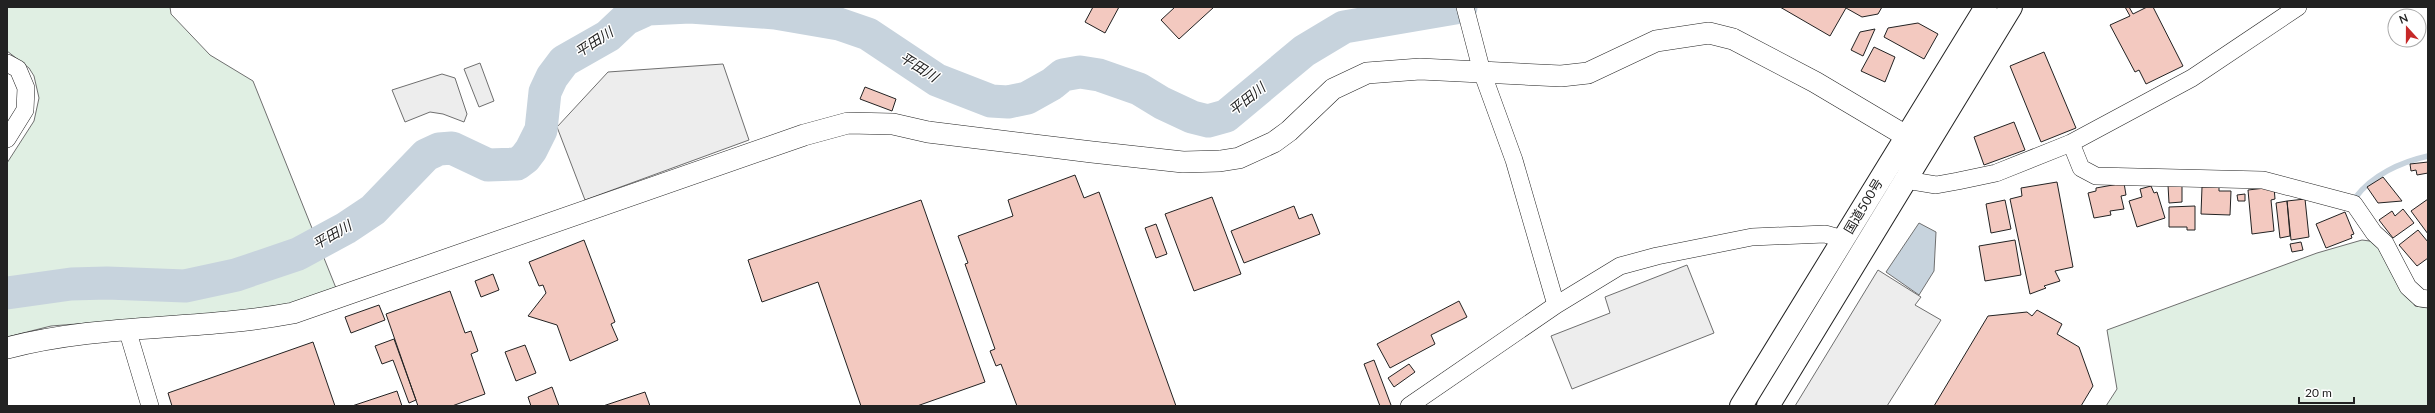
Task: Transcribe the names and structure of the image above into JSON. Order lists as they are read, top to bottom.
{
  "streets": {
    "highway": ["国道500号"]
  },
  "water": ["平田川"],
  "scale_bar": "20 m",
  "north": "top"
}
